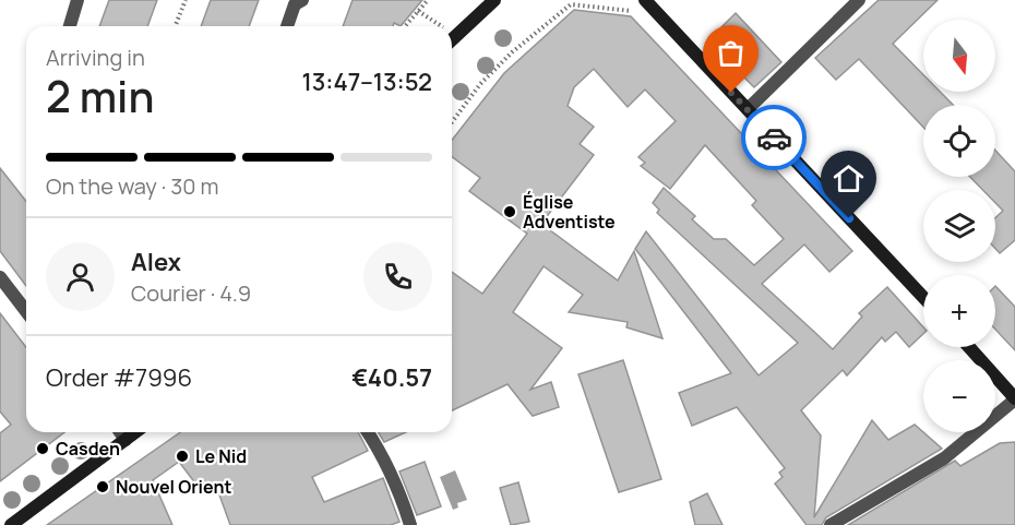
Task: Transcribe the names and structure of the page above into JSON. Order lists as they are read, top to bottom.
{
  "places": [
    "Église Adventiste",
    "Casden",
    "Le Nid",
    "Nouvel Orient"
  ],
  "north": "bottom",
  "page": {
    "map_buttons": ["+", "−"],
    "heading": ["2 min", "Arriving in", "13:47–13:52"],
    "panel": [
      "Alex",
      "Courier · 4.9",
      "Order #7996",
      "€40.57"
    ],
    "bar": "On the way · 30 m"
  }
}
